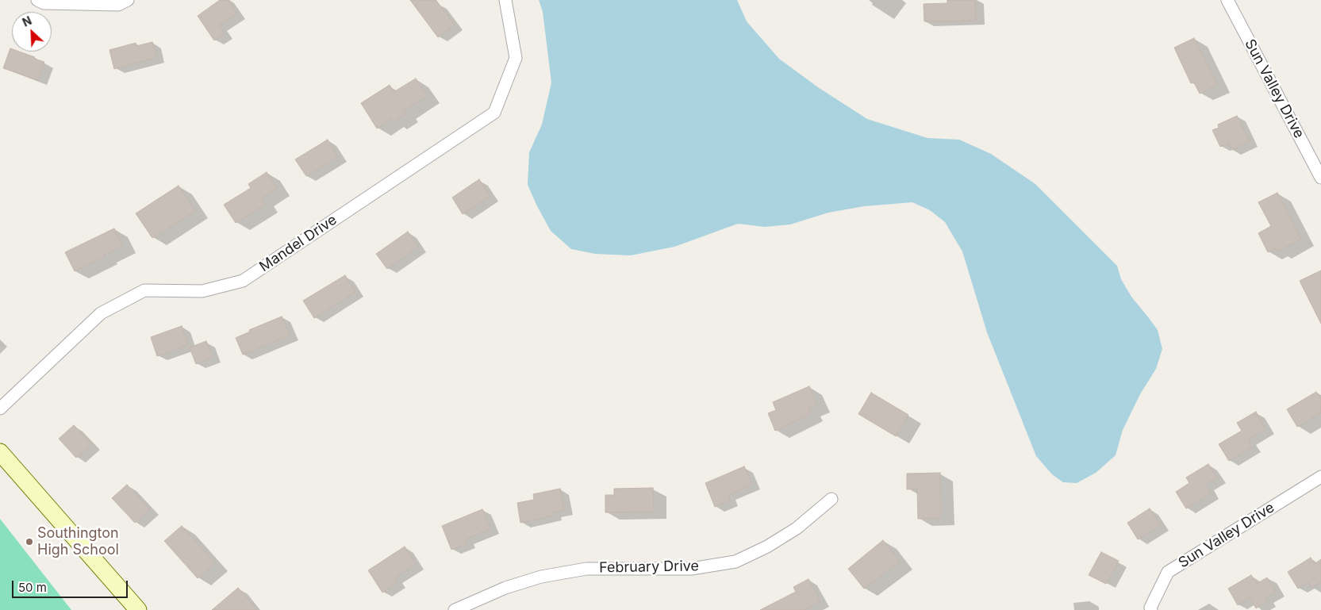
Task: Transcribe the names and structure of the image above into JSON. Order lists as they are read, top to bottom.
{
  "streets": {
    "street": ["Sun Valley Drive", "Mandel Drive", "February Drive"]
  },
  "places": ["Southington High School"],
  "scale_bar": "50 m",
  "north": "top left"
}
